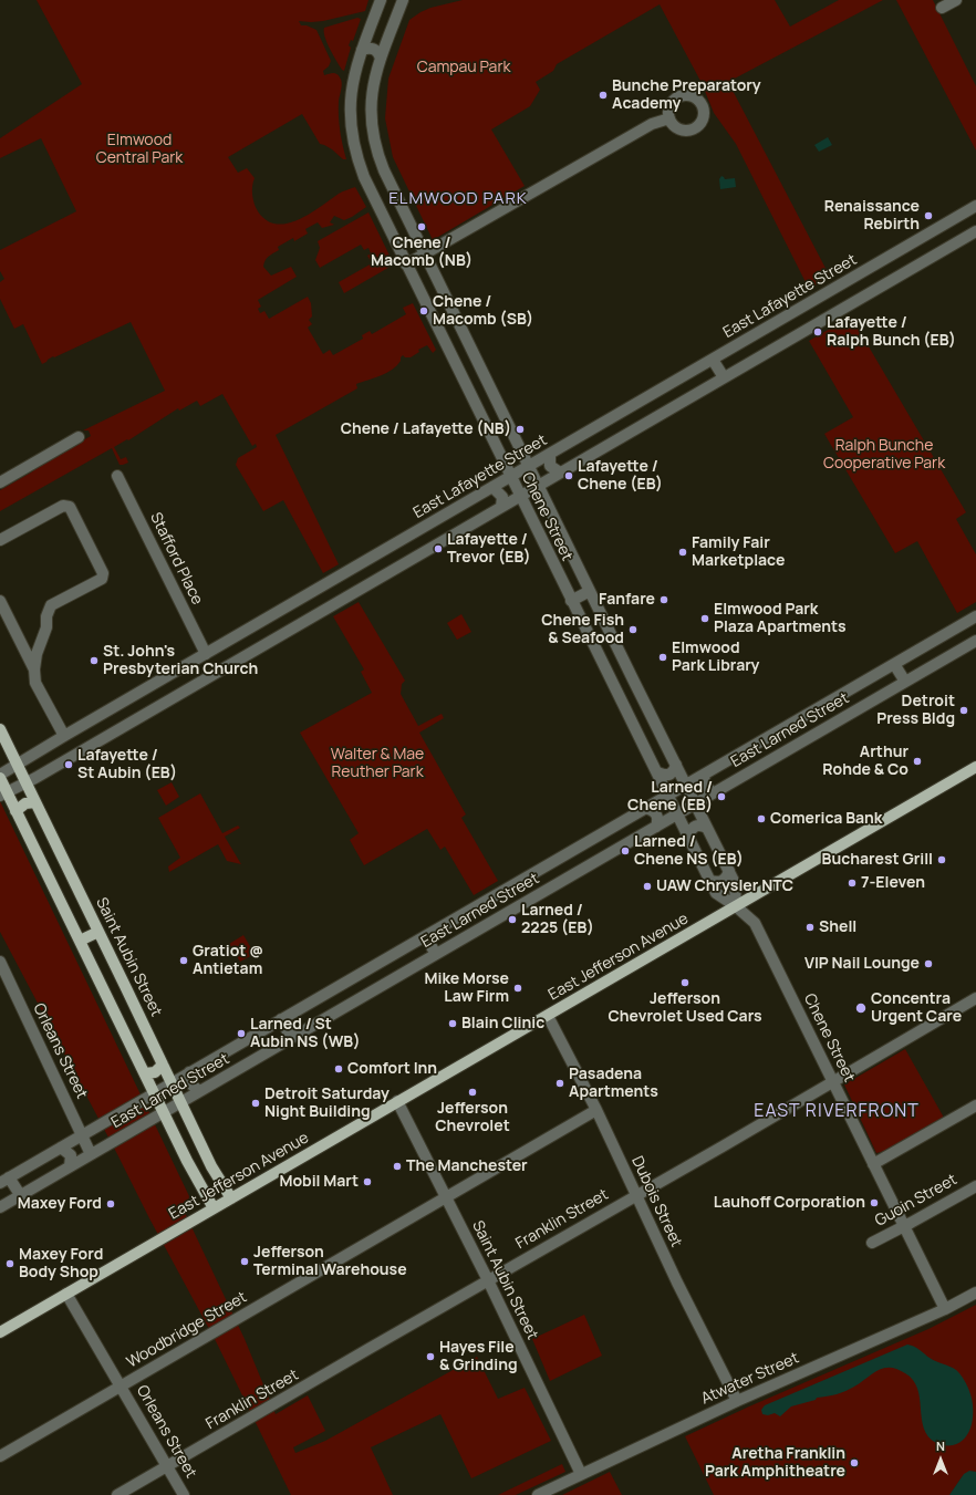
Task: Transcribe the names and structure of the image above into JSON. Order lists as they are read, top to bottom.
{
  "streets": {
    "main road": ["Saint Aubin Street", "East Jefferson Avenue"],
    "street": [
      "East Lafayette Street",
      "Chene Street",
      "Stafford Place",
      "East Larned Street",
      "Orleans Street",
      "Guoin Street",
      "Dubois Street",
      "Franklin Street",
      "Woodbridge Street",
      "Atwater Street"
    ]
  },
  "crossings": [
    ["East Lafayette Street", "Chene Street"],
    ["East Lafayette Street", "Stafford Place"],
    ["East Lafayette Street", "Saint Aubin Street"],
    ["Chene Street", "East Larned Street"],
    ["Chene Street", "East Jefferson Avenue"],
    ["Chene Street", "Guoin Street"],
    ["Chene Street", "Franklin Street"],
    ["Chene Street", "Atwater Street"],
    ["East Larned Street", "Saint Aubin Street"],
    ["East Larned Street", "Orleans Street"],
    ["Saint Aubin Street", "East Jefferson Avenue"],
    ["Saint Aubin Street", "Franklin Street"],
    ["Saint Aubin Street", "Woodbridge Street"],
    ["Saint Aubin Street", "Atwater Street"],
    ["East Jefferson Avenue", "Orleans Street"],
    ["East Jefferson Avenue", "Dubois Street"],
    ["Orleans Street", "Franklin Street"],
    ["Orleans Street", "Woodbridge Street"],
    ["Dubois Street", "Franklin Street"],
    ["Dubois Street", "Woodbridge Street"],
    ["Dubois Street", "Atwater Street"]
  ],
  "districts": ["ELMWOOD PARK", "EAST RIVERFRONT"],
  "parks": [
    "Campau Park",
    "Elmwood Central Park",
    "Ralph Bunche Cooperative Park",
    "Walter & Mae Reuther Park"
  ],
  "places": [
    "Bunche Preparatory Academy",
    "Renaissance Rebirth",
    "Chene / Macomb (NB)",
    "Chene / Macomb (SB)",
    "Lafayette / Ralph Bunch (EB)",
    "Chene / Lafayette (NB)",
    "Lafayette / Chene (EB)",
    "Lafayette / Trevor (EB)",
    "Family Fair Marketplace",
    "Fanfare",
    "Elmwood Park Plaza Apartments",
    "Chene Fish & Seafood",
    "Elmwood Park Library",
    "St. John's Presbyterian Church",
    "Detroit Press Bldg",
    "Arthur Rohde & Co",
    "Lafayette / St Aubin (EB)",
    "Larned / Chene (EB)",
    "Comerica Bank",
    "Larned / Chene NS (EB)",
    "Bucharest Grill",
    "7-Eleven",
    "UAW Chrysler NTC",
    "Larned / 2225 (EB)",
    "Shell",
    "Gratiot @ Antietam",
    "VIP Nail Lounge",
    "Jefferson Chevrolet Used Cars",
    "Mike Morse Law Firm",
    "Concentra Urgent Care",
    "Blain Clinic",
    "Larned / St Aubin NS (WB)",
    "Comfort Inn",
    "Pasadena Apartments",
    "Jefferson Chevrolet",
    "Detroit Saturday Night Building",
    "The Manchester",
    "Mobil Mart",
    "Lauhoff Corporation",
    "Maxey Ford",
    "Jefferson Terminal Warehouse",
    "Maxey Ford Body Shop",
    "Hayes File & Grinding",
    "Aretha Franklin Park Amphitheatre"
  ],
  "north": "top"
}
